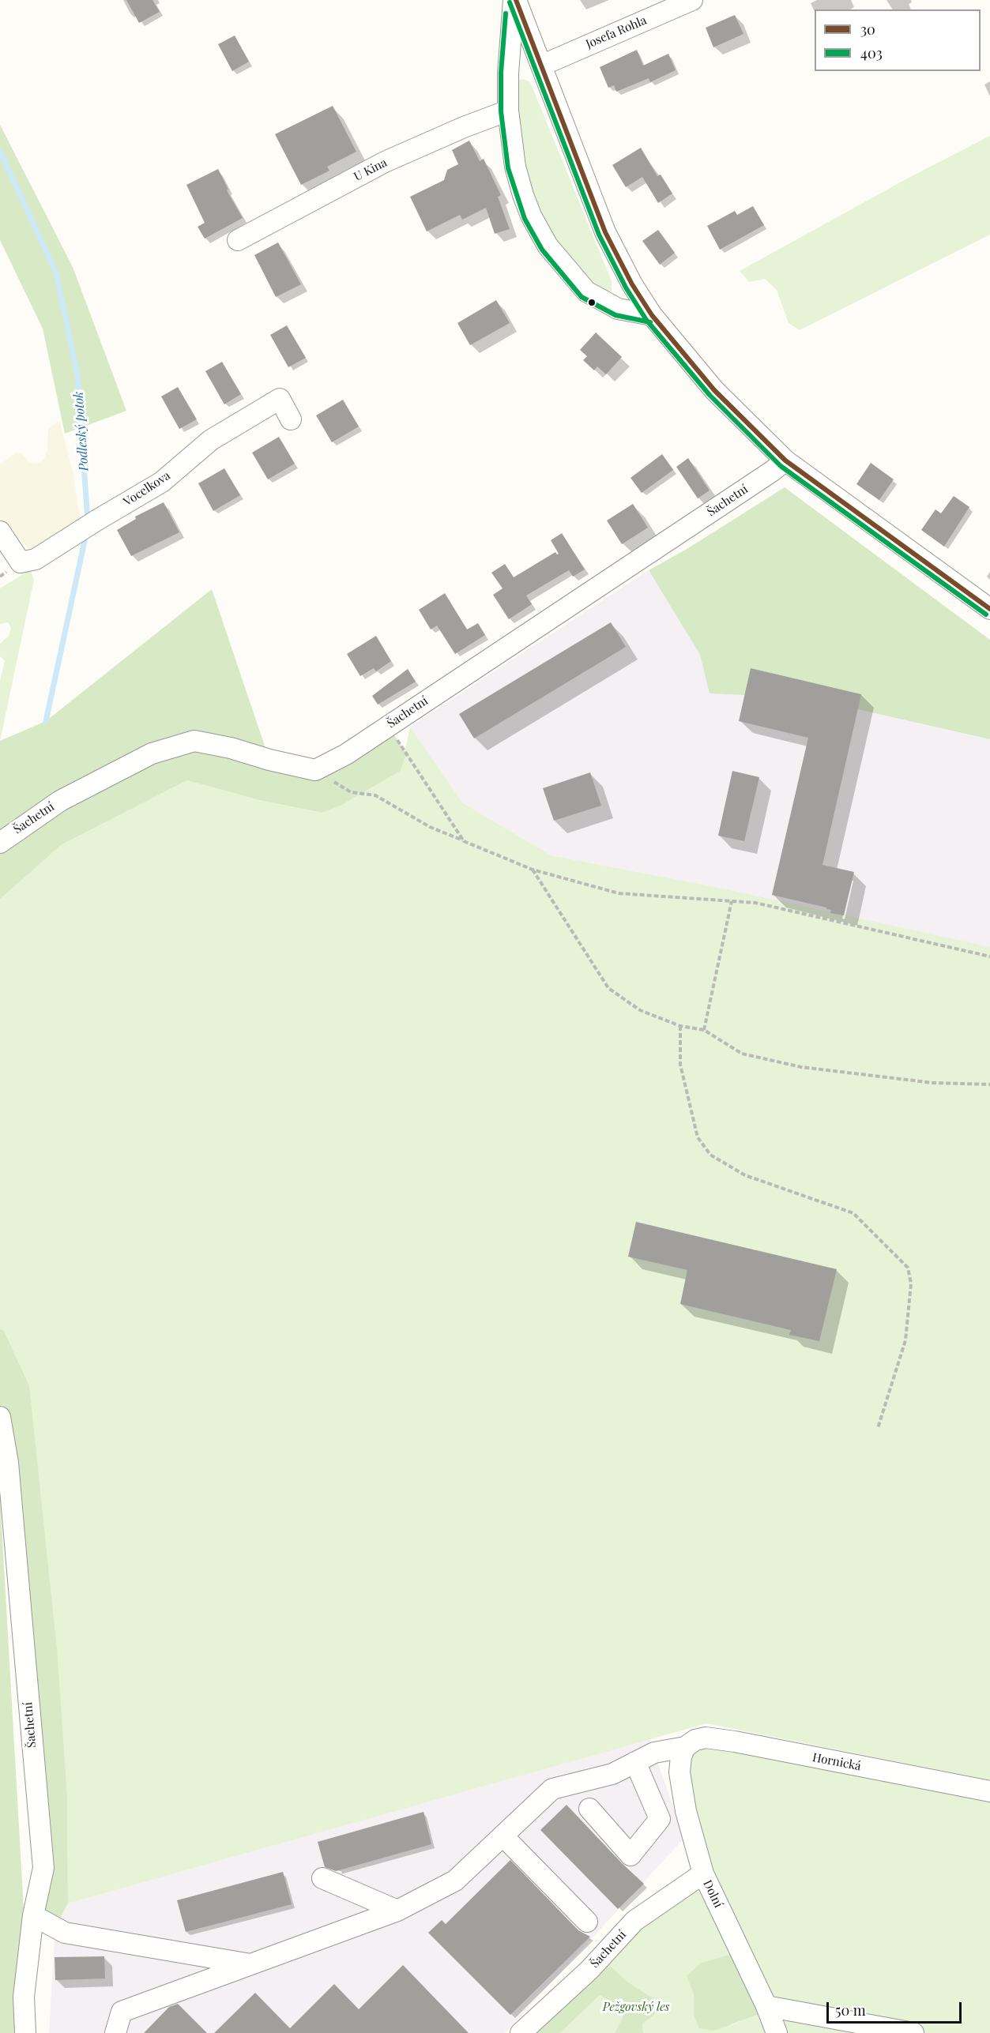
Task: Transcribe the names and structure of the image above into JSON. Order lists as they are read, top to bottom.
{
  "streets": {
    "street": [
      "Josefa Rohla",
      "U Kina",
      "Vocelkova",
      "Šachetní",
      "Hornická",
      "Dolní"
    ]
  },
  "crossings": [
    ["Šachetní", "Dolní"],
    ["Hornická", "Dolní"]
  ],
  "water": ["Podleský potok"],
  "parks": ["Pežgovský les"],
  "lines": ["transit line 30", "transit line 403"],
  "legend": ["30", "403"],
  "scale_bar": "50 m"
}
